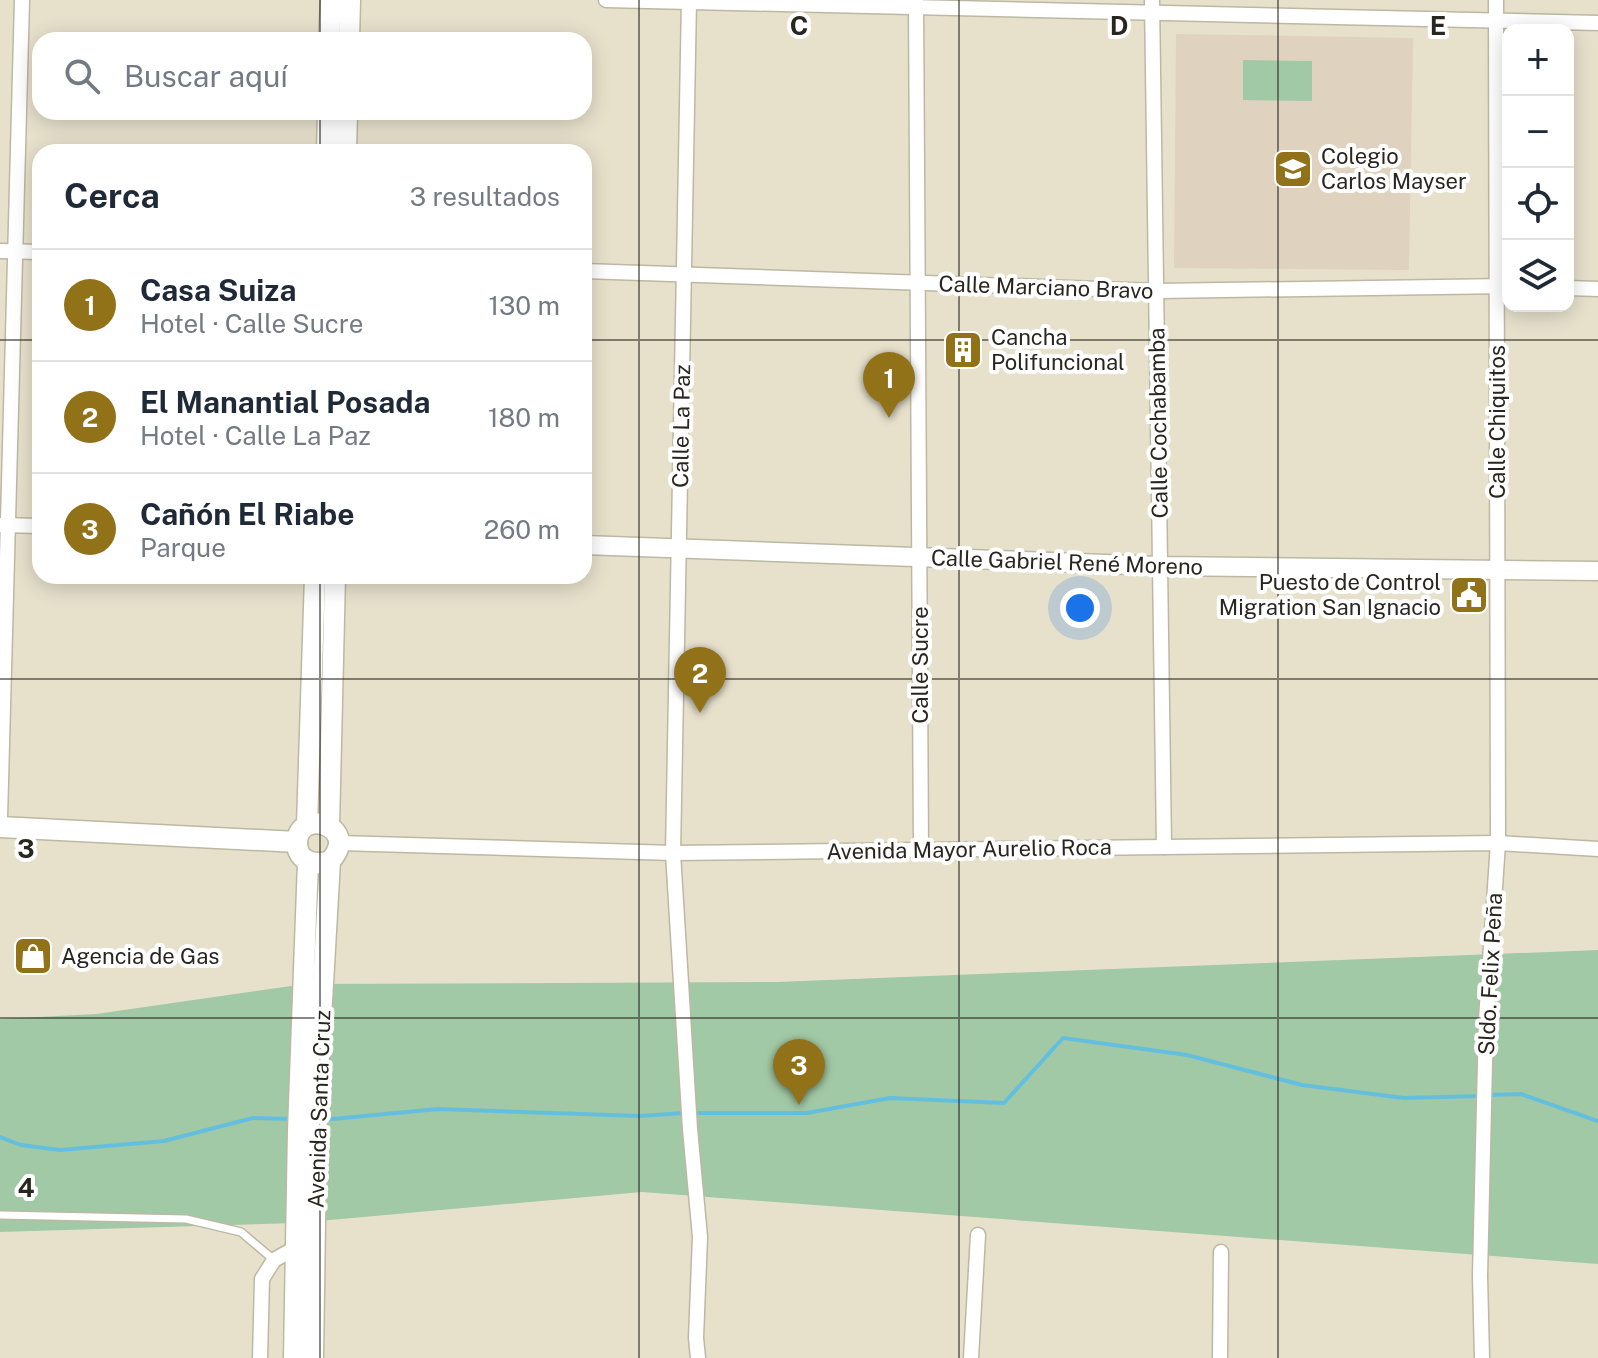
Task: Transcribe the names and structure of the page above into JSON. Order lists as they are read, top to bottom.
{
  "streets": {
    "main road": ["Avenida Santa Cruz"],
    "street": [
      "Calle Marciano Bravo",
      "Calle Chiquitos",
      "Calle Cochabamba",
      "Calle La Paz",
      "Calle Gabriel René Moreno",
      "Calle Sucre",
      "Avenida Mayor Aurelio Roca",
      "Sldo. Felix Peña"
    ]
  },
  "crossings": [
    ["Calle Marciano Bravo", "Calle Chiquitos"],
    ["Calle Marciano Bravo", "Calle Cochabamba"],
    ["Calle Marciano Bravo", "Calle La Paz"],
    ["Calle Marciano Bravo", "Calle Sucre"],
    ["Calle Chiquitos", "Calle Gabriel René Moreno"],
    ["Calle Chiquitos", "Avenida Mayor Aurelio Roca"],
    ["Calle Chiquitos", "Sldo. Felix Peña"],
    ["Calle Cochabamba", "Calle Gabriel René Moreno"],
    ["Calle Cochabamba", "Avenida Mayor Aurelio Roca"],
    ["Calle La Paz", "Calle Gabriel René Moreno"],
    ["Calle La Paz", "Avenida Mayor Aurelio Roca"],
    ["Calle Gabriel René Moreno", "Calle Sucre"],
    ["Calle Sucre", "Avenida Mayor Aurelio Roca"],
    ["Avenida Mayor Aurelio Roca", "Sldo. Felix Peña"],
    ["Avenida Mayor Aurelio Roca", "Avenida Santa Cruz"]
  ],
  "places": {
    "school or university": ["Colegio Carlos Mayser"],
    "building": ["Cancha Polifuncional"],
    "public building": ["Puesto de Control Migration San Ignacio"],
    "shop": ["Agencia de Gas"]
  },
  "page": {
    "map_buttons": ["+", "−"],
    "search": "Buscar aquí",
    "heading": ["Cerca", "3 resultados"],
    "list": [
      {
        "mark": "1",
        "name": "Casa Suiza",
        "note": "Hotel · Calle Sucre",
        "value": "130 m"
      },
      {
        "mark": "2",
        "name": "El Manantial Posada",
        "note": "Hotel · Calle La Paz",
        "value": "180 m"
      },
      {
        "mark": "3",
        "name": "Cañón El Riabe",
        "note": "Parque",
        "value": "260 m"
      }
    ],
    "pins": ["1", "2", "3"]
  },
  "grid": {
    "columns": ["C", "D", "E"],
    "rows": ["3", "4"]
  }
}
